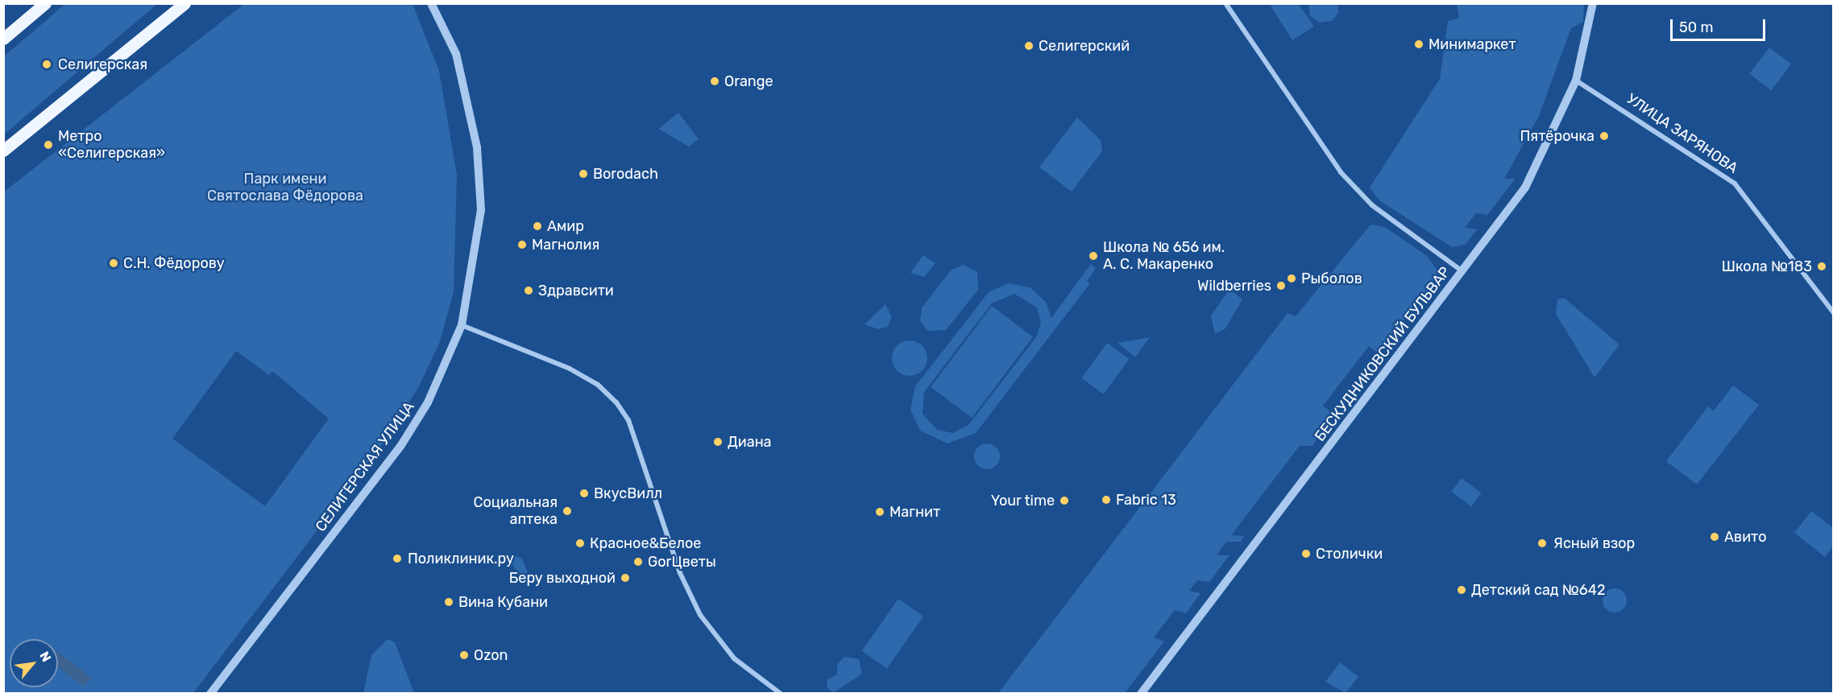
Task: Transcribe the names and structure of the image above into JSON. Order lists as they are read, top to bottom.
{
  "streets": {
    "street": ["УЛИЦА ЗАРЯНОВА", "БЕСКУДНИКОВСКИЙ БУЛЬВАР", "СЕЛИГЕРСКАЯ УЛИЦА"]
  },
  "crossings": [
    ["УЛИЦА ЗАРЯНОВА", "БЕСКУДНИКОВСКИЙ БУЛЬВАР"]
  ],
  "parks": ["Парк имени Святослава Фёдорова"],
  "places": [
    "Минимаркет",
    "Селигерский",
    "Селигерская",
    "Orange",
    "Пятёрочка",
    "Метро «Селигерская»",
    "Borodach",
    "Амир",
    "Магнолия",
    "Школа № 656 им. А. С. Макаренко",
    "С.Н. Фёдорову",
    "Школа №183",
    "Рыболов",
    "Wildberries",
    "Здравсити",
    "Диана",
    "ВкусВилл",
    "Fabric 13",
    "Your time",
    "Социальная аптека",
    "Магнит",
    "Авито",
    "Красное&Белое",
    "Ясный взор",
    "Столички",
    "Поликлиник.ру",
    "GorЦветы",
    "Беру выходной",
    "Детский сад №642",
    "Вина Кубани",
    "Ozon"
  ],
  "scale_bar": "50 m",
  "north": "top right"
}
